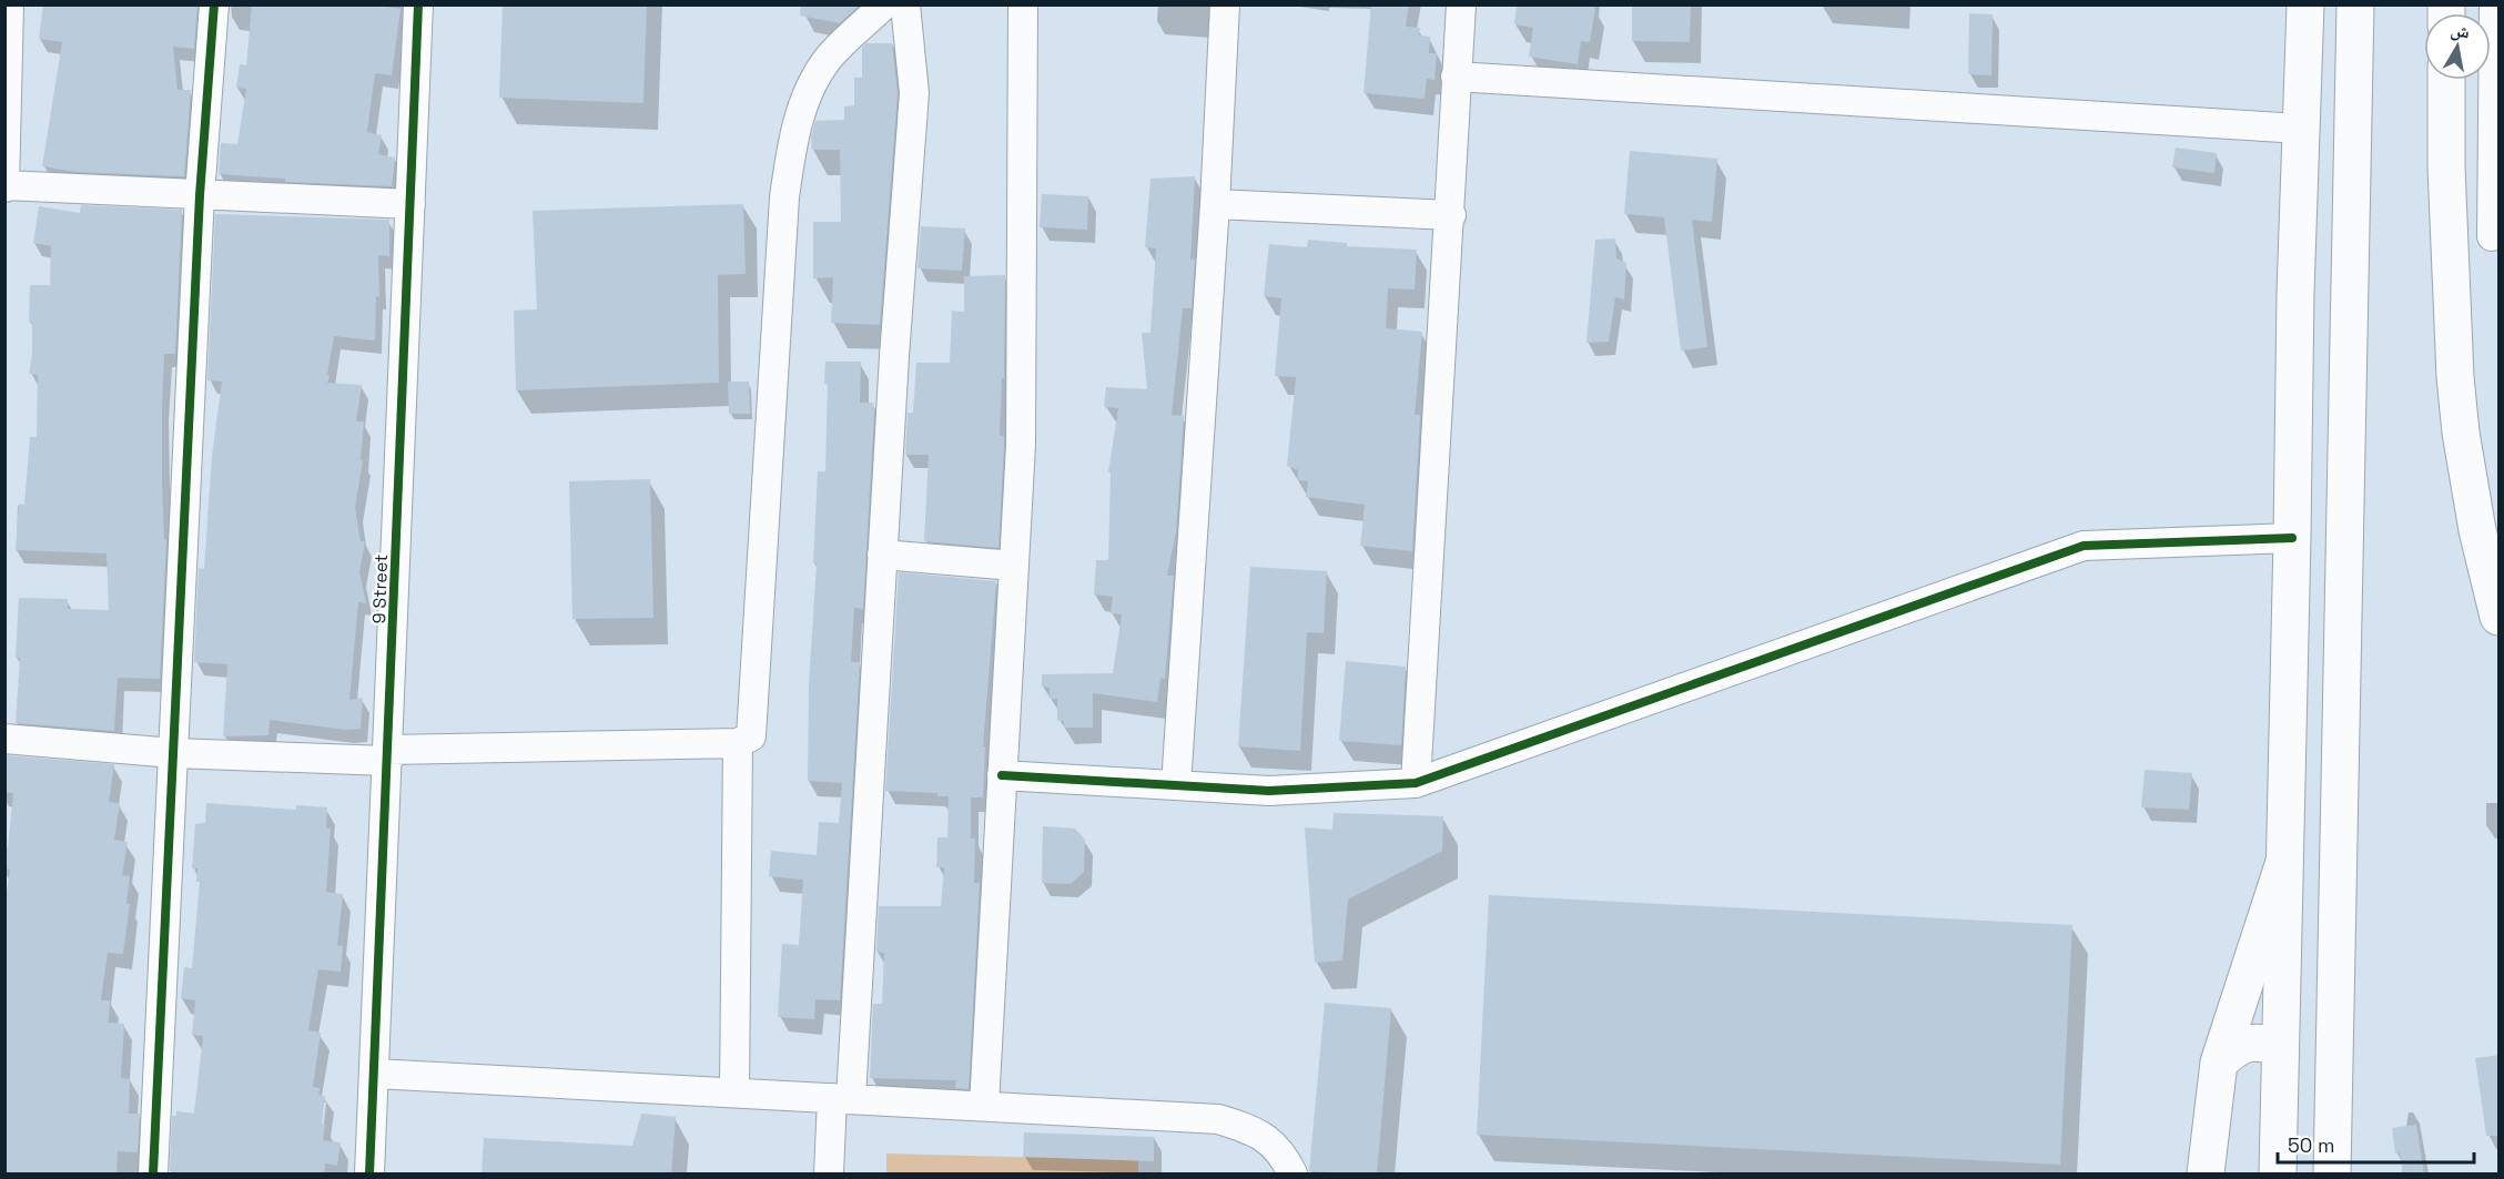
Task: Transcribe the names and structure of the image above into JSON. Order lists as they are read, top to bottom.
{
  "streets": {
    "street": ["9 Street"]
  },
  "scale_bar": "50 m",
  "north": "top"
}
